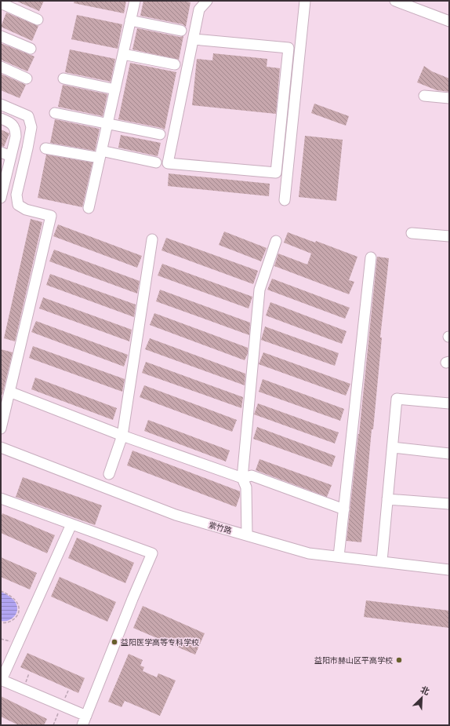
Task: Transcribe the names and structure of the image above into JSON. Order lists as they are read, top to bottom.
{
  "streets": {
    "street": ["紫竹路"]
  },
  "places": ["益阳医学高等专科学校", "益阳市赫山区平高学校"],
  "north": "top right"
}
